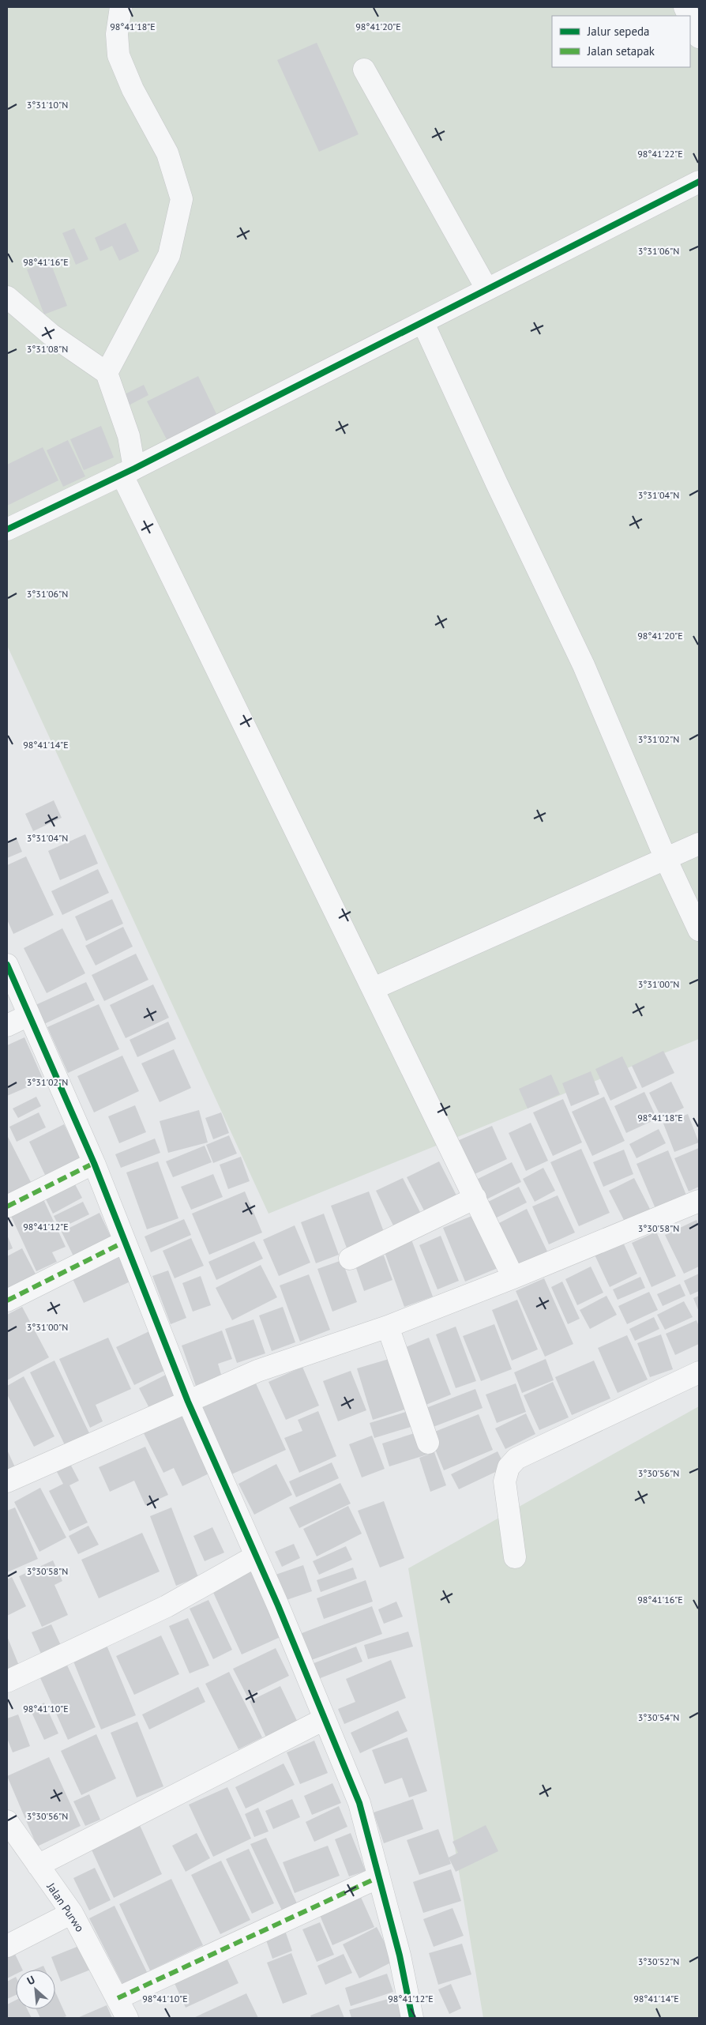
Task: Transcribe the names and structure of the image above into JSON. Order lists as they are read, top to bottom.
{
  "streets": {
    "street": ["Jalan Purwo"]
  },
  "legend": ["Jalur sepeda", "Jalan setapak"],
  "north": "top left",
  "coordinates": [
    "98°41'18\"E",
    "98°41'20\"E",
    "3°31'10\"N",
    "98°41'22\"E",
    "3°31'06\"N",
    "98°41'16\"E",
    "3°31'08\"N",
    "3°31'04\"N",
    "3°31'02\"N",
    "98°41'14\"E",
    "3°31'00\"N",
    "98°41'12\"E",
    "3°30'58\"N",
    "3°30'56\"N",
    "98°41'10\"E",
    "3°30'54\"N",
    "3°30'52\"N"
  ]
}
